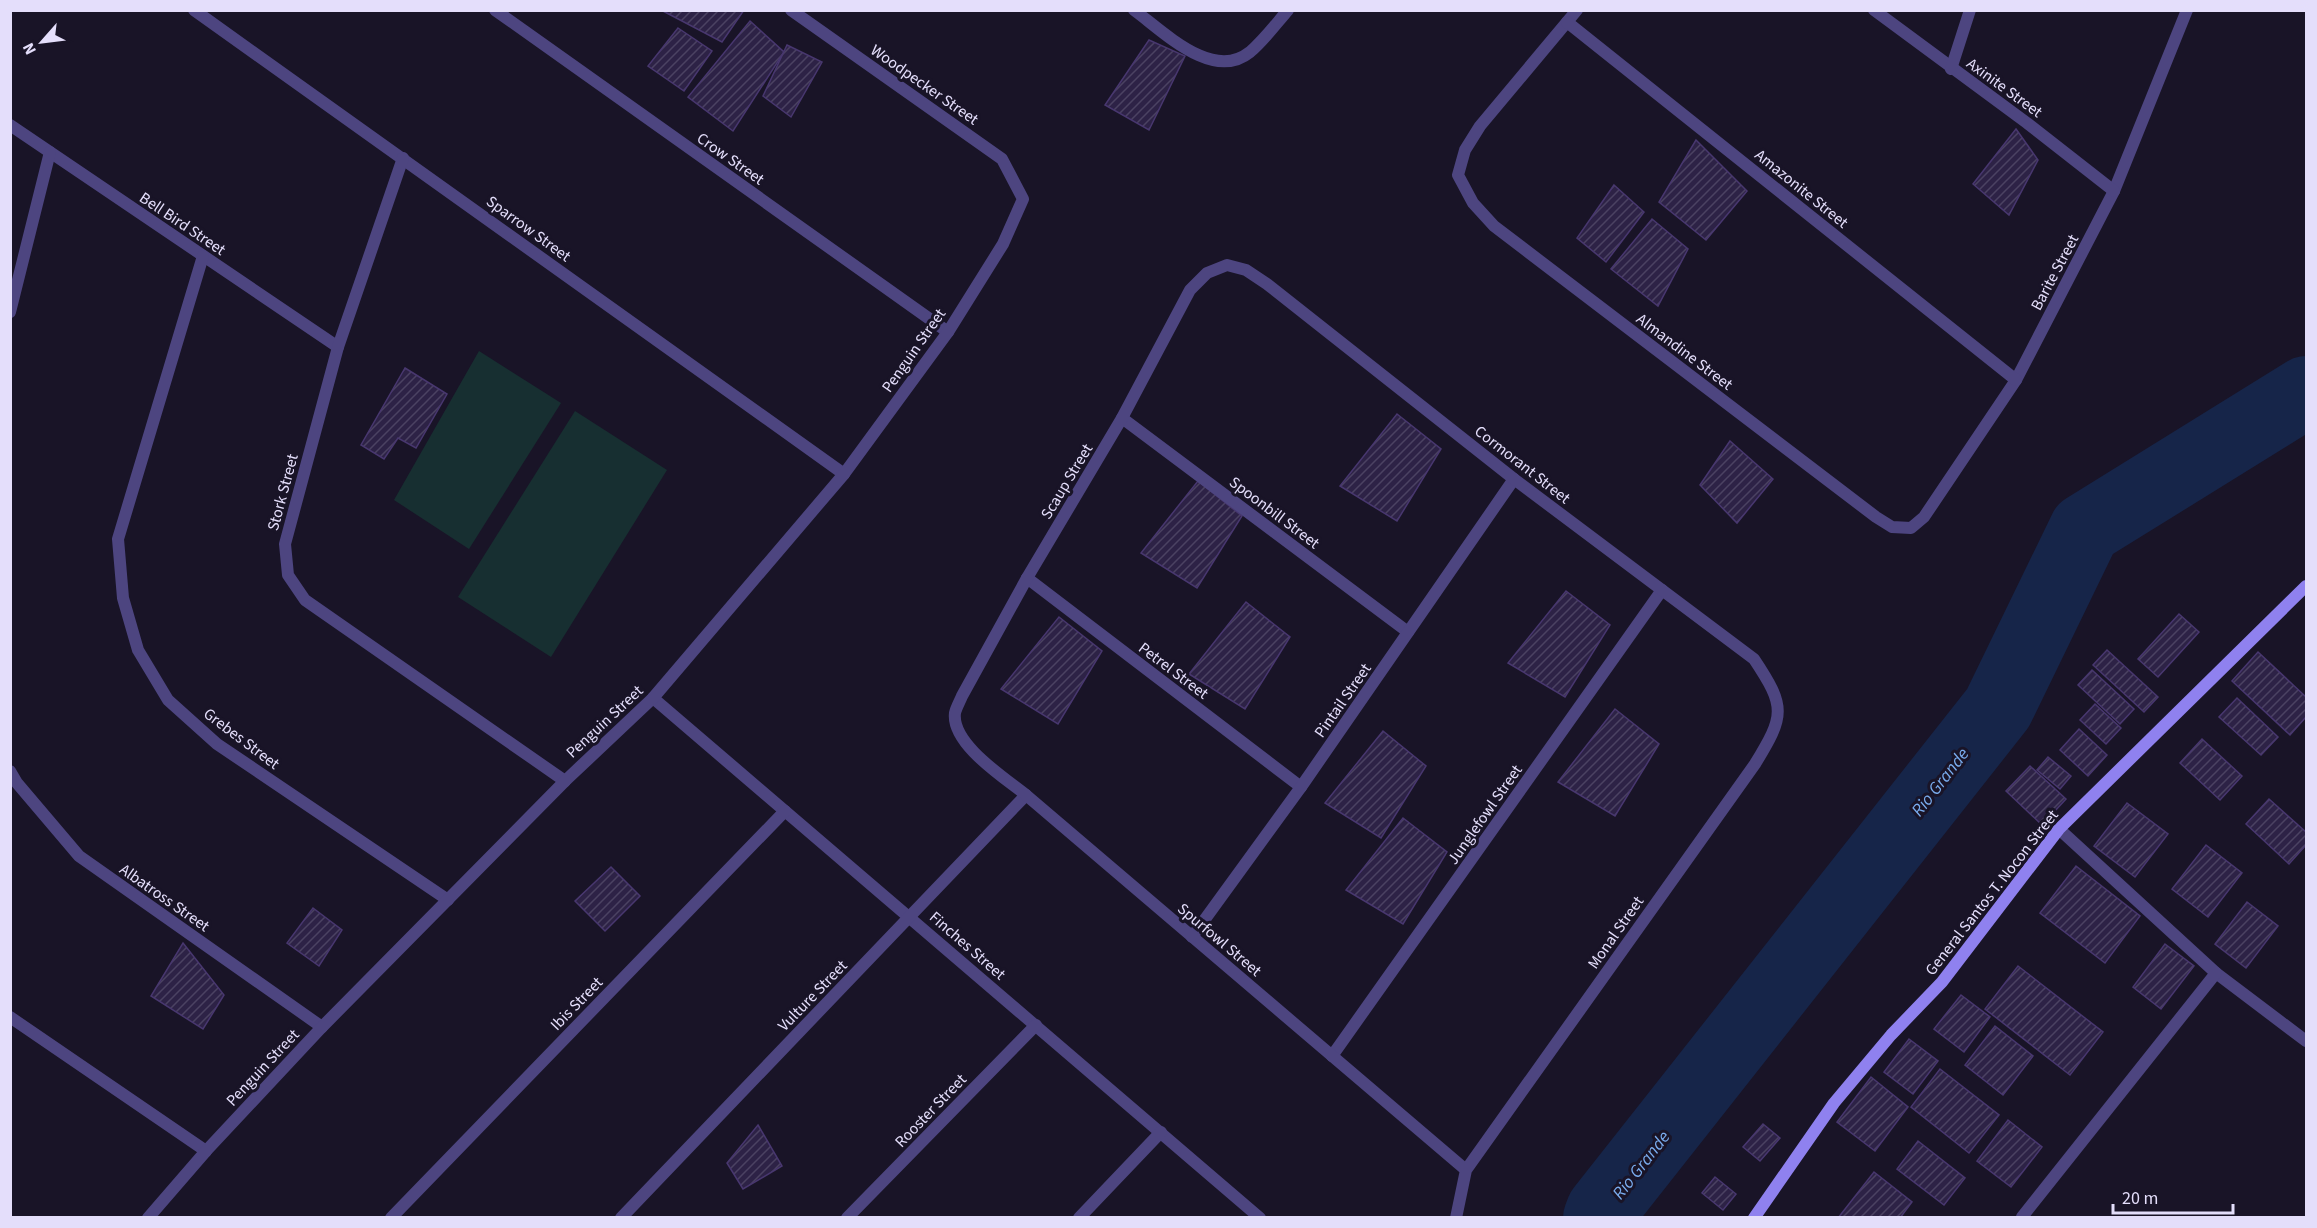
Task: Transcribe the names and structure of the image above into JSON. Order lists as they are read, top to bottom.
{
  "streets": {
    "main road": ["General Santos T. Nocon Street"],
    "street": [
      "Woodpecker Street",
      "Axinite Street",
      "Crow Street",
      "Amazonite Street",
      "Bell Bird Street",
      "Sparrow Street",
      "Barite Street",
      "Penguin Street",
      "Almandine Street",
      "Cormorant Street",
      "Scaup Street",
      "Stork Street",
      "Spoonbill Street",
      "Petrel Street",
      "Pintail Street",
      "Grebes Street",
      "Junglefowl Street",
      "Albatross Street",
      "Monal Street",
      "Spurfowl Street",
      "Finches Street",
      "Vulture Street",
      "Ibis Street",
      "Rooster Street"
    ]
  },
  "crossings": [
    ["Woodpecker Street", "Penguin Street"],
    ["Axinite Street", "Barite Street"],
    ["Crow Street", "Penguin Street"],
    ["Amazonite Street", "Barite Street"],
    ["Amazonite Street", "Almandine Street"],
    ["Bell Bird Street", "Stork Street"],
    ["Bell Bird Street", "Grebes Street"],
    ["Sparrow Street", "Penguin Street"],
    ["Sparrow Street", "Stork Street"],
    ["Barite Street", "Almandine Street"],
    ["Penguin Street", "Stork Street"],
    ["Penguin Street", "Grebes Street"],
    ["Penguin Street", "Albatross Street"],
    ["Penguin Street", "Finches Street"],
    ["Cormorant Street", "Scaup Street"],
    ["Cormorant Street", "Pintail Street"],
    ["Cormorant Street", "Junglefowl Street"],
    ["Cormorant Street", "Monal Street"],
    ["Scaup Street", "Spoonbill Street"],
    ["Scaup Street", "Petrel Street"],
    ["Scaup Street", "Spurfowl Street"],
    ["Spoonbill Street", "Pintail Street"],
    ["Petrel Street", "Pintail Street"],
    ["Pintail Street", "Spurfowl Street"],
    ["Junglefowl Street", "Spurfowl Street"],
    ["Monal Street", "Spurfowl Street"],
    ["Spurfowl Street", "Vulture Street"],
    ["Finches Street", "Vulture Street"],
    ["Finches Street", "Ibis Street"],
    ["Finches Street", "Rooster Street"]
  ],
  "water": ["Rio Grande"],
  "scale_bar": "20 m",
  "north": "bottom left"
}
